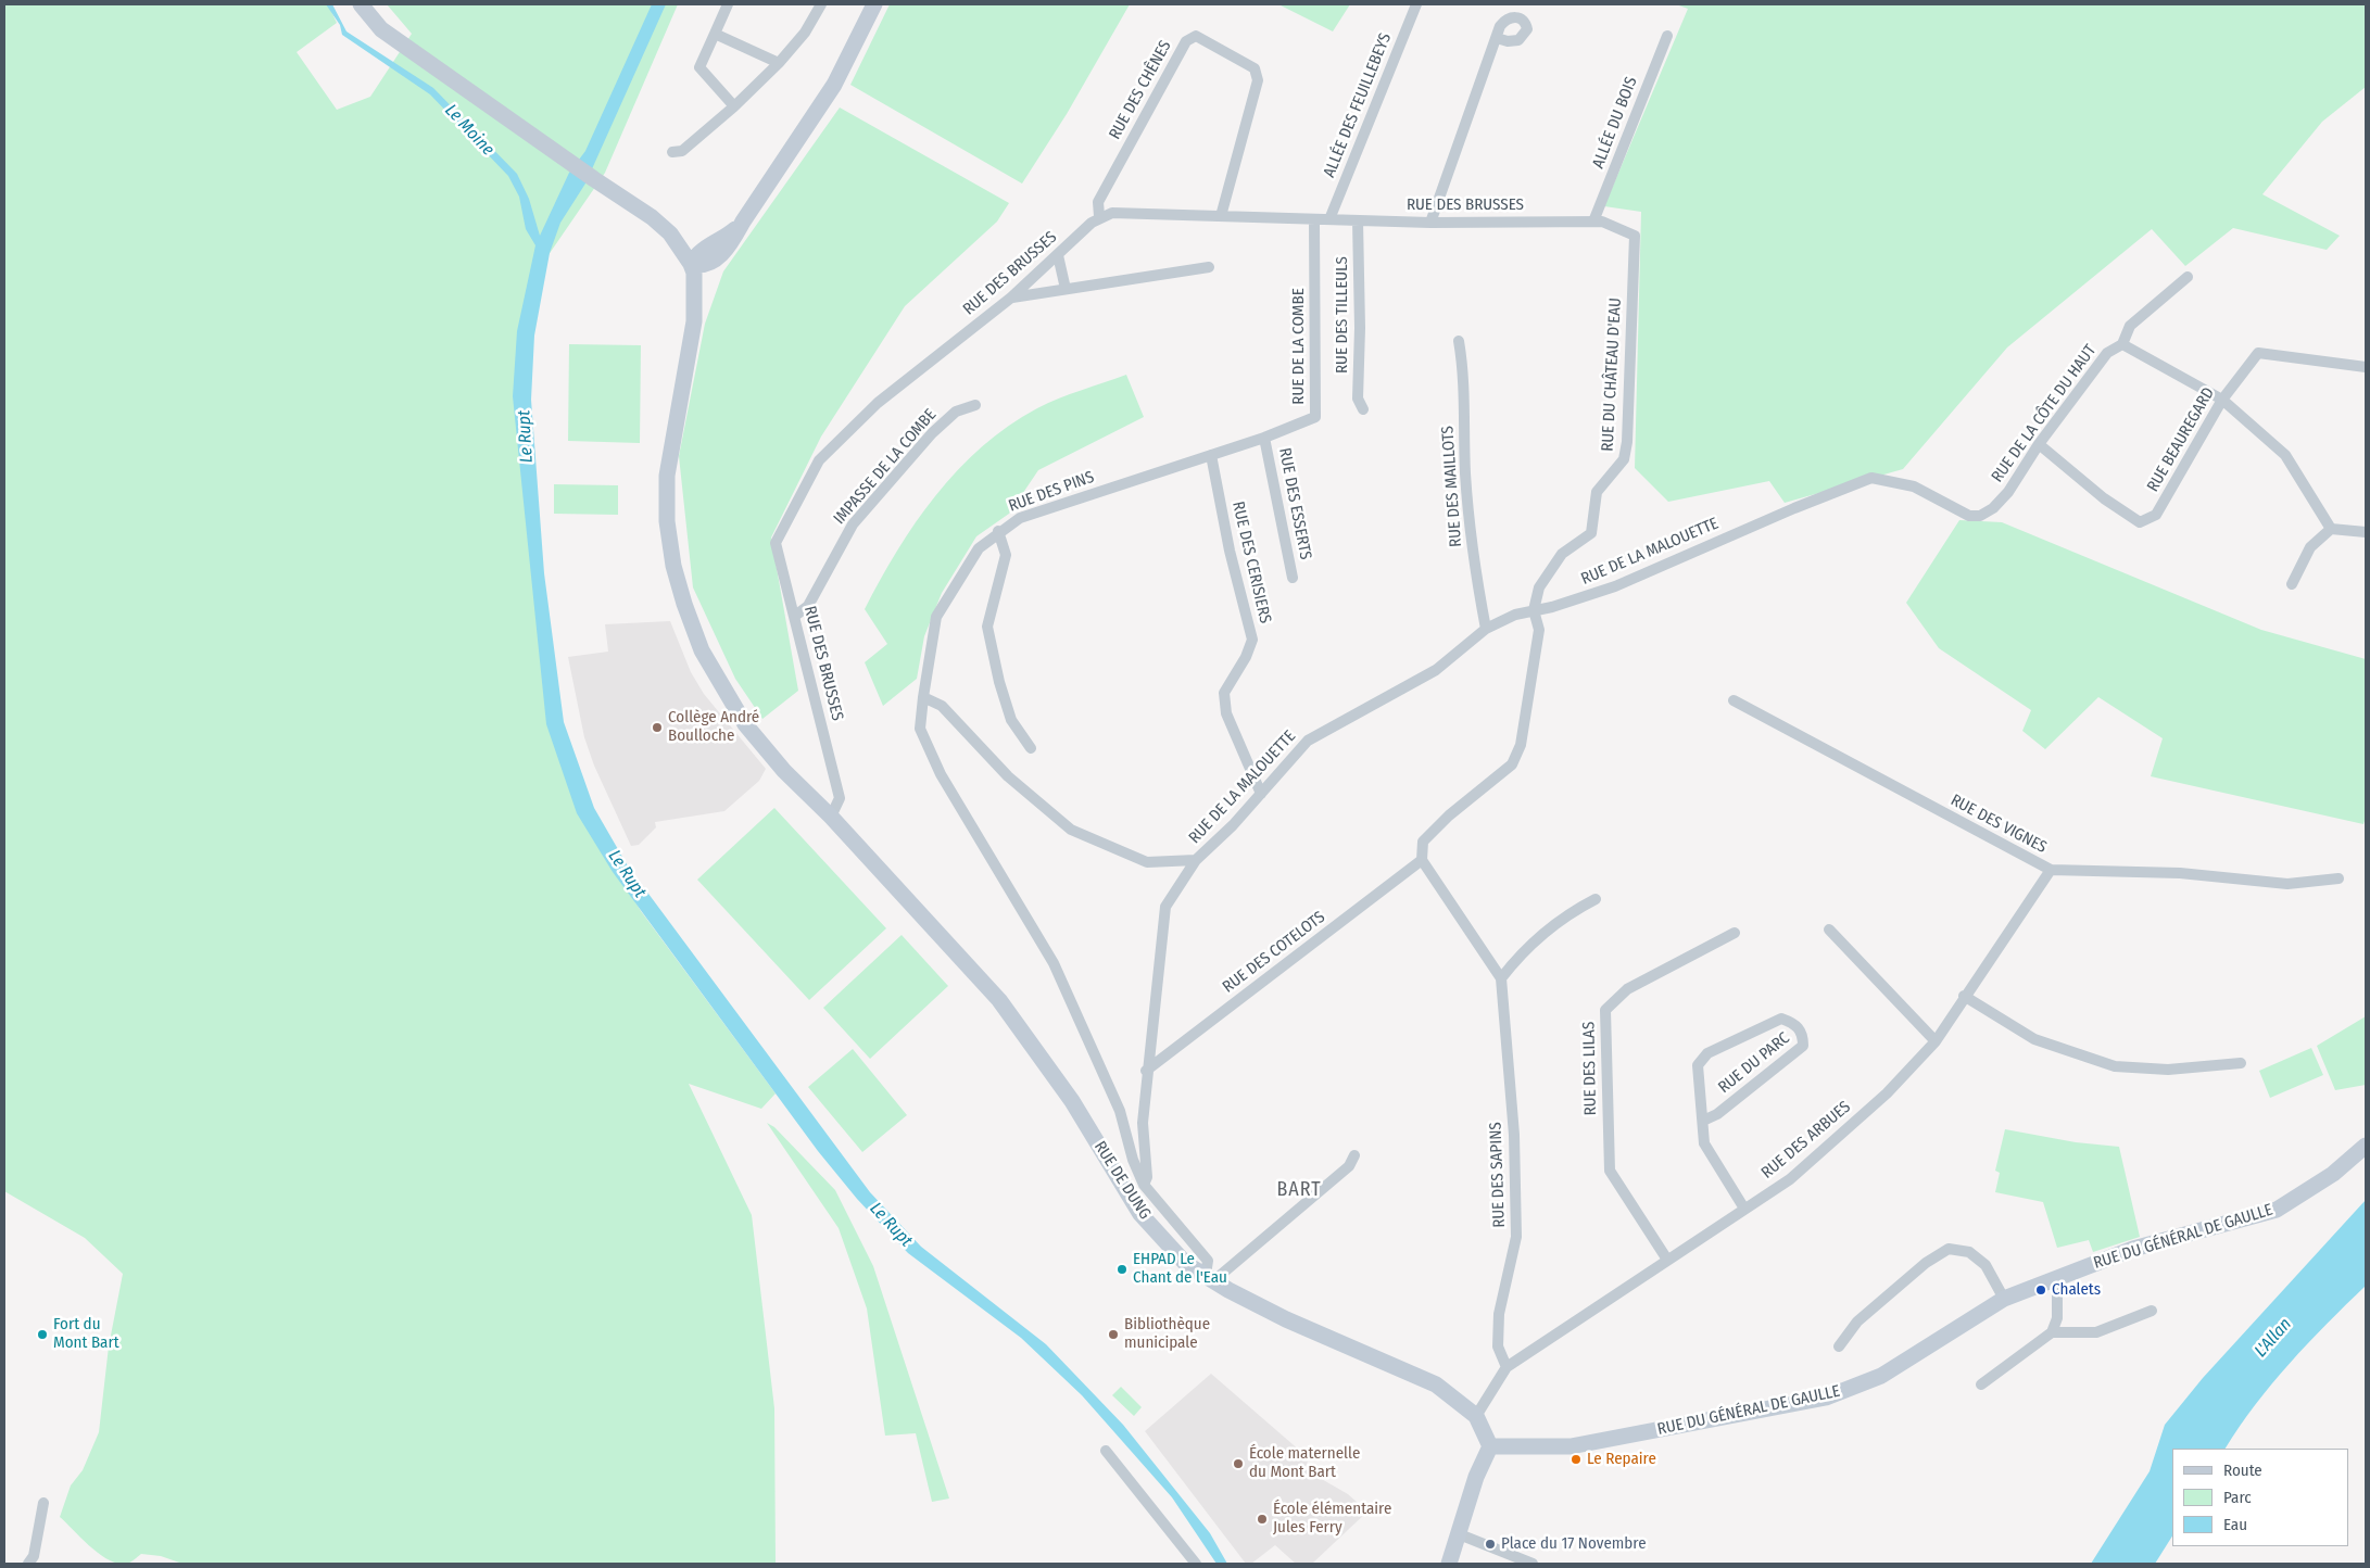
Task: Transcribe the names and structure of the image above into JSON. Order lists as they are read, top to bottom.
{
  "streets": {
    "main road": ["RUE DE DUNG", "RUE DU GÉNÉRAL DE GAULLE"],
    "street": [
      "RUE DES CHÊNES",
      "ALLÉE DES FEUILLEBEYS",
      "ALLÉE DU BOIS",
      "RUE DES BRUSSES",
      "RUE DES TILLEULS",
      "RUE DE LA COMBE",
      "RUE DU CHÂTEAU D'EAU",
      "RUE DE LA CÔTE DU HAUT",
      "RUE BEAUREGARD",
      "IMPASSE DE LA COMBE",
      "RUE DES MAILLOTS",
      "RUE DES PINS",
      "RUE DES ESSERTS",
      "RUE DE LA MALOUETTE",
      "RUE DES CERISIERS",
      "RUE DES VIGNES",
      "RUE DES COTELOTS",
      "RUE DU PARC",
      "RUE DES LILAS",
      "RUE DES ARBUES",
      "RUE DES SAPINS"
    ]
  },
  "crossings": [
    ["RUE DES CHÊNES", "RUE DES BRUSSES"],
    ["ALLÉE DES FEUILLEBEYS", "RUE DES BRUSSES"],
    ["ALLÉE DU BOIS", "RUE DES BRUSSES"],
    ["RUE DES BRUSSES", "RUE DES TILLEULS"],
    ["RUE DES BRUSSES", "RUE DE LA COMBE"],
    ["RUE DES BRUSSES", "RUE DU CHÂTEAU D'EAU"],
    ["RUE DES BRUSSES", "IMPASSE DE LA COMBE"],
    ["RUE DES BRUSSES", "RUE DE DUNG"],
    ["RUE DE LA COMBE", "RUE DES PINS"],
    ["RUE DE LA COMBE", "RUE DES ESSERTS"],
    ["RUE DU CHÂTEAU D'EAU", "RUE DE LA MALOUETTE"],
    ["RUE DU CHÂTEAU D'EAU", "RUE DES COTELOTS"],
    ["RUE DU CHÂTEAU D'EAU", "RUE DES SAPINS"],
    ["RUE DE LA CÔTE DU HAUT", "RUE BEAUREGARD"],
    ["RUE DE LA CÔTE DU HAUT", "RUE DE LA MALOUETTE"],
    ["RUE DES MAILLOTS", "RUE DE LA MALOUETTE"],
    ["RUE DES PINS", "RUE DES ESSERTS"],
    ["RUE DES PINS", "RUE DE LA MALOUETTE"],
    ["RUE DES PINS", "RUE DES CERISIERS"],
    ["RUE DE LA MALOUETTE", "RUE DES CERISIERS"],
    ["RUE DES VIGNES", "RUE DES ARBUES"],
    ["RUE DES COTELOTS", "RUE DES SAPINS"],
    ["RUE DU PARC", "RUE DES ARBUES"],
    ["RUE DES LILAS", "RUE DES ARBUES"],
    ["RUE DES ARBUES", "RUE DES SAPINS"],
    ["RUE DES ARBUES", "RUE DE DUNG"],
    ["RUE DE DUNG", "RUE DU GÉNÉRAL DE GAULLE"]
  ],
  "districts": ["BART"],
  "water": ["Le Moine", "Le Rupt", "L'Allan"],
  "places": [
    "Collège André Boulloche",
    "EHPAD Le Chant de l'Eau",
    "Chalets",
    "Fort du Mont Bart",
    "Bibliothèque municipale",
    "Le Repaire",
    "École maternelle du Mont Bart",
    "École élémentaire Jules Ferry",
    "Place du 17 Novembre"
  ],
  "legend": ["Route", "Parc", "Eau"]
}
